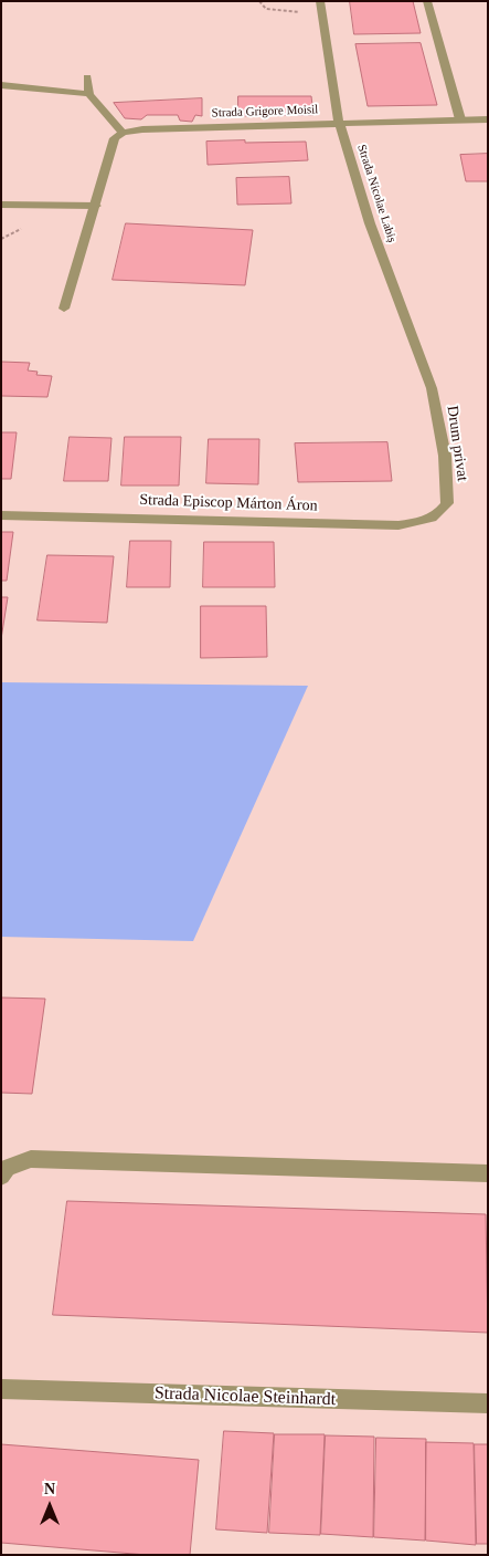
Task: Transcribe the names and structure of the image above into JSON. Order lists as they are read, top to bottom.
{
  "streets": {
    "street": [
      "Strada Grigore Moisil",
      "Strada Nicolae Labiș",
      "Drum privat",
      "Strada Episcop Márton Áron",
      "Strada Nicolae Steinhardt"
    ]
  },
  "crossings": [
    ["Strada Grigore Moisil", "Strada Nicolae Labiș"],
    ["Strada Nicolae Labiș", "Drum privat"],
    ["Drum privat", "Strada Episcop Márton Áron"]
  ],
  "north": "top"
}
